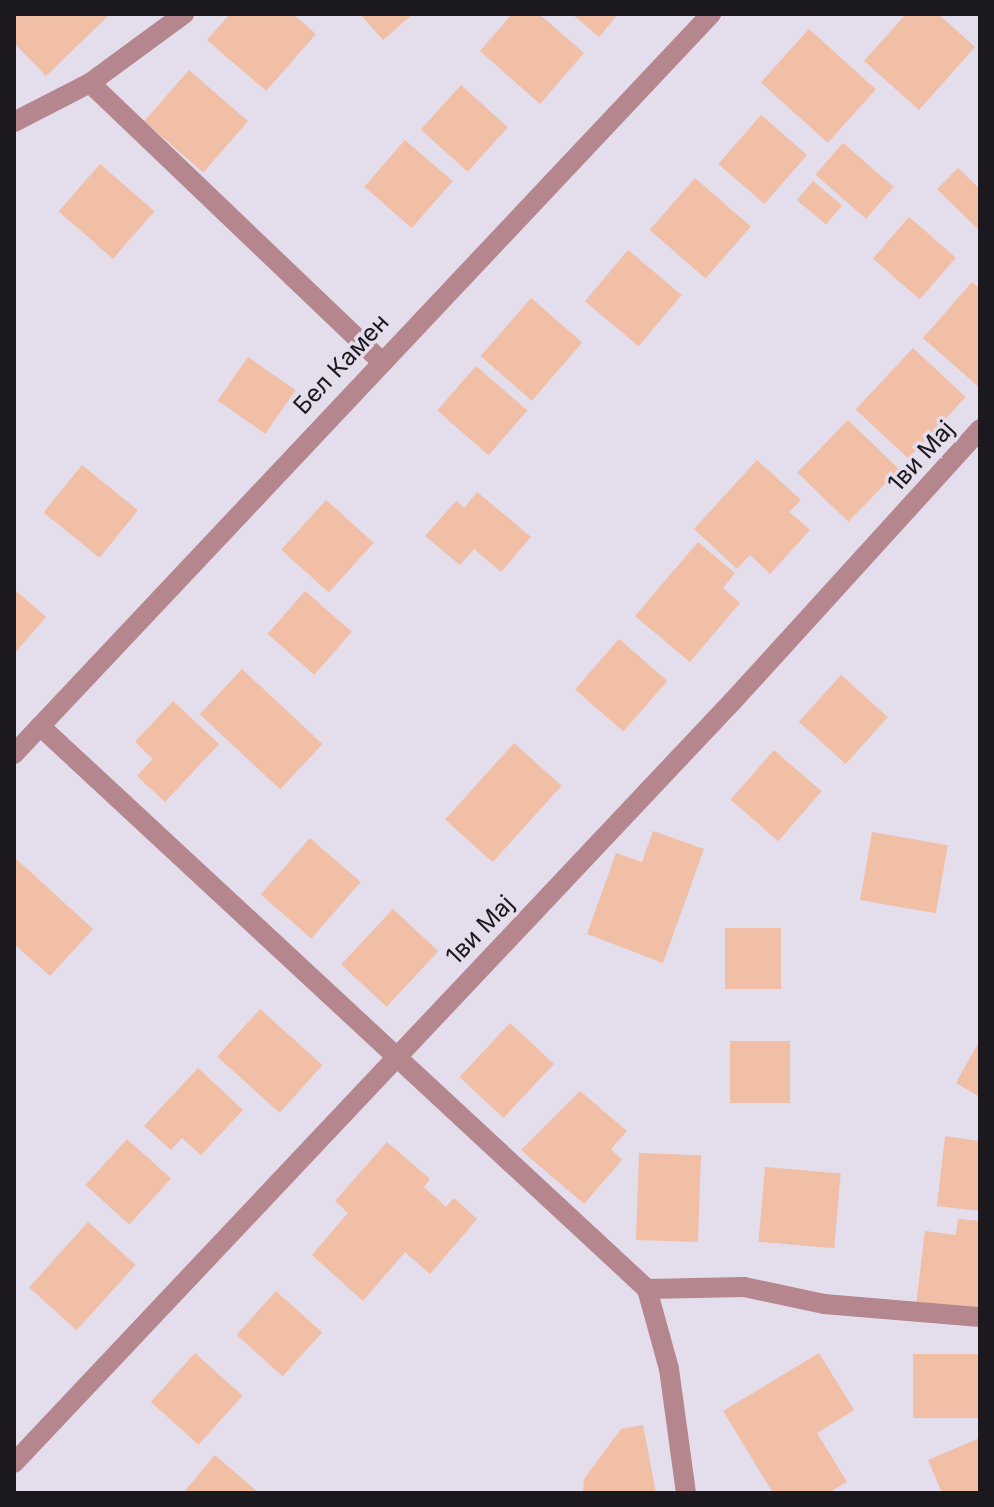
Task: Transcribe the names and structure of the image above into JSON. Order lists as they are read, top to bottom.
{
  "streets": {
    "street": ["Бел Камен", "1ви Мај"]
  }
}
